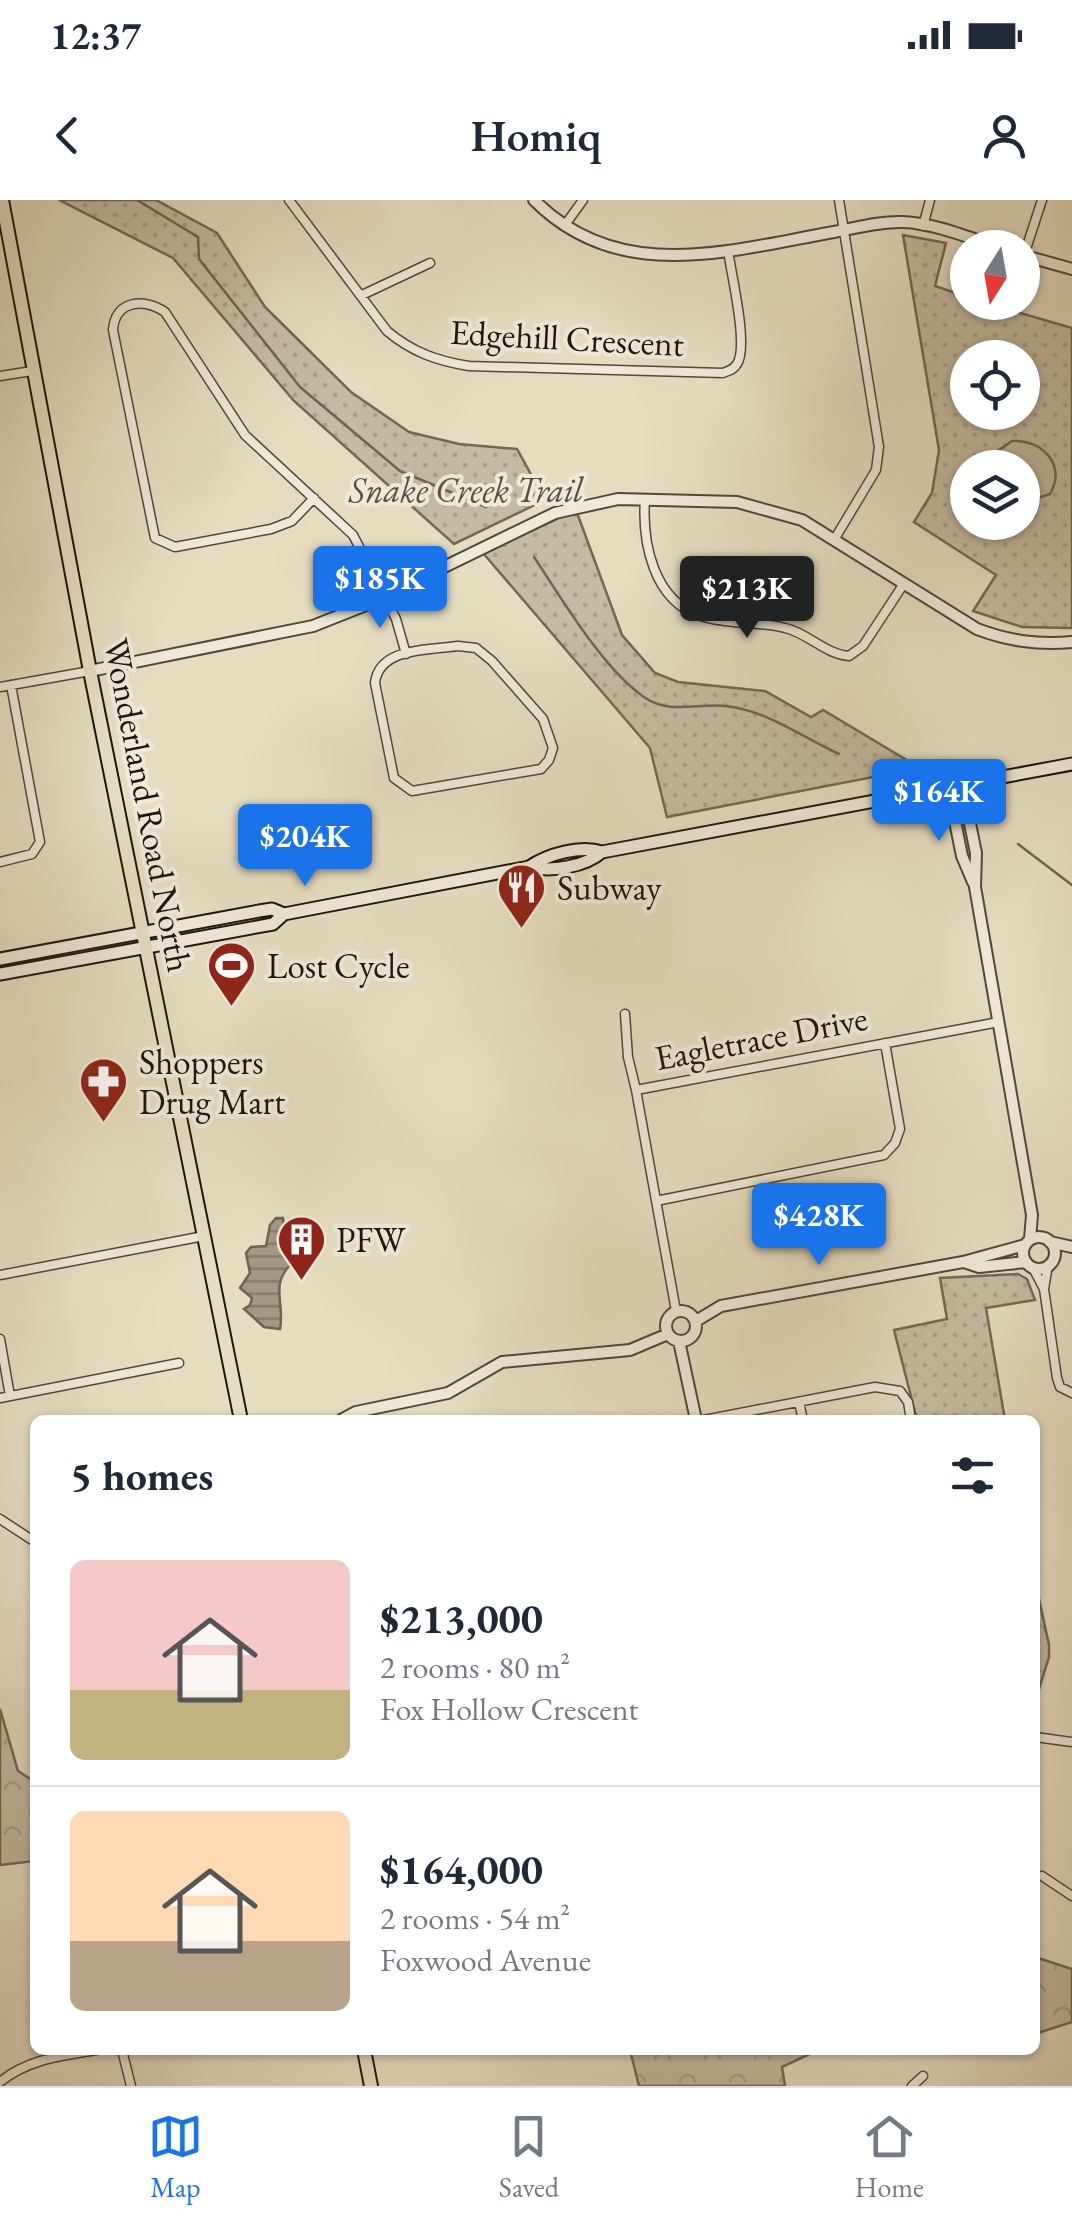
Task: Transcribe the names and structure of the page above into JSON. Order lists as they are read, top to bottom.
{
  "streets": {
    "main road": ["Wonderland Road North"],
    "street": ["Edgehill Crescent", "Eagletrace Drive"]
  },
  "parks": ["Snake Creek Trail"],
  "places": {
    "restaurant": ["Subway"],
    "sports": ["Lost Cycle"],
    "pharmacy": ["Shoppers Drug Mart"],
    "building": ["PFW"]
  },
  "north": "bottom",
  "page": {
    "status": "12:37",
    "header": "Homiq",
    "price": [
      "$185K",
      "$213K",
      "$164K",
      "$204K",
      "$428K"
    ],
    "heading": "5 homes",
    "list": [
      {
        "name": "$213,000",
        "note": "2 rooms · 80 m² · Fox Hollow Crescent"
      },
      {
        "name": "$164,000",
        "note": "2 rooms · 54 m² · Foxwood Avenue"
      }
    ],
    "tabs": ["Map", "Saved", "Home"]
  }
}
